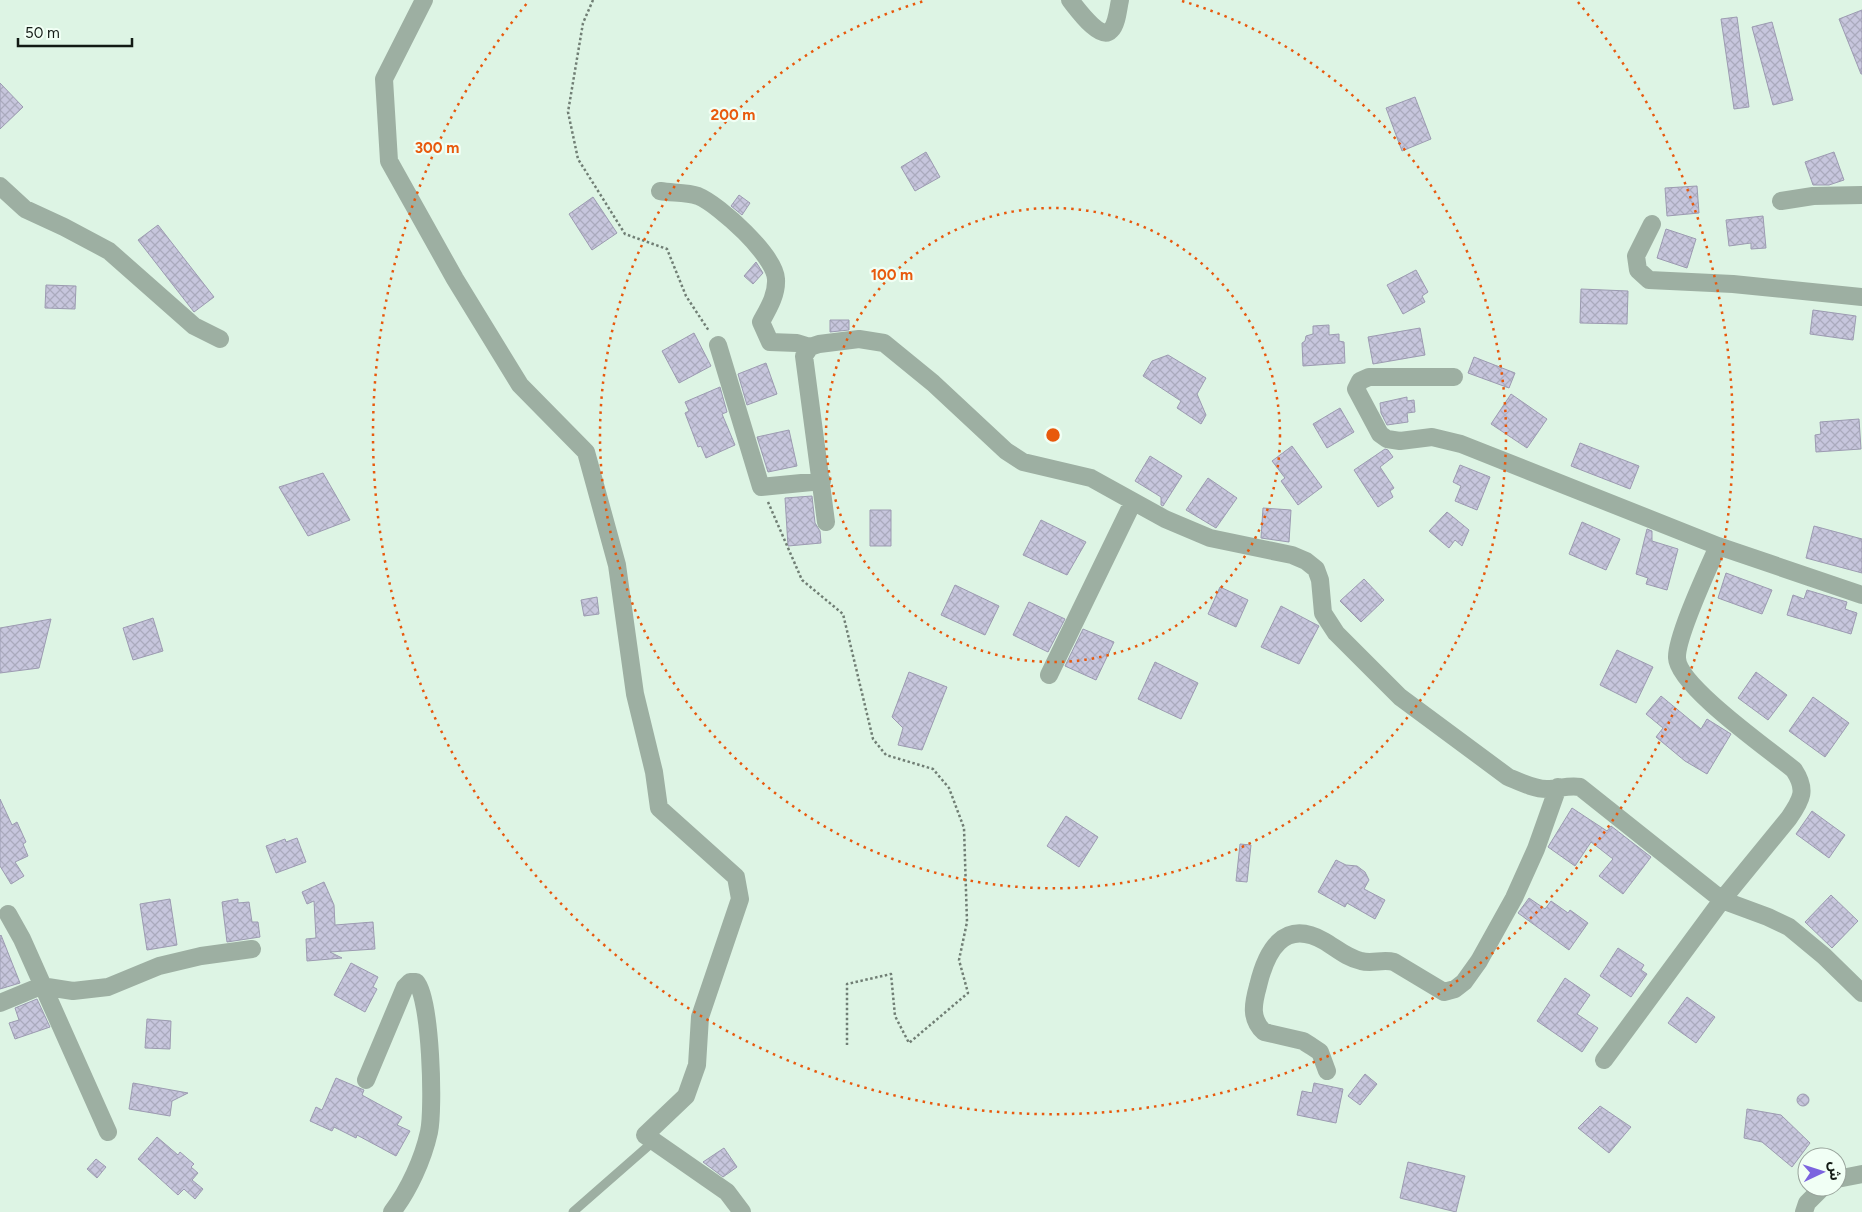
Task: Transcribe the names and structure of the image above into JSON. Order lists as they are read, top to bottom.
{
  "scale_bar": "50 m",
  "north": "right",
  "rings": ["200 m", "300 m", "100 m"]
}
